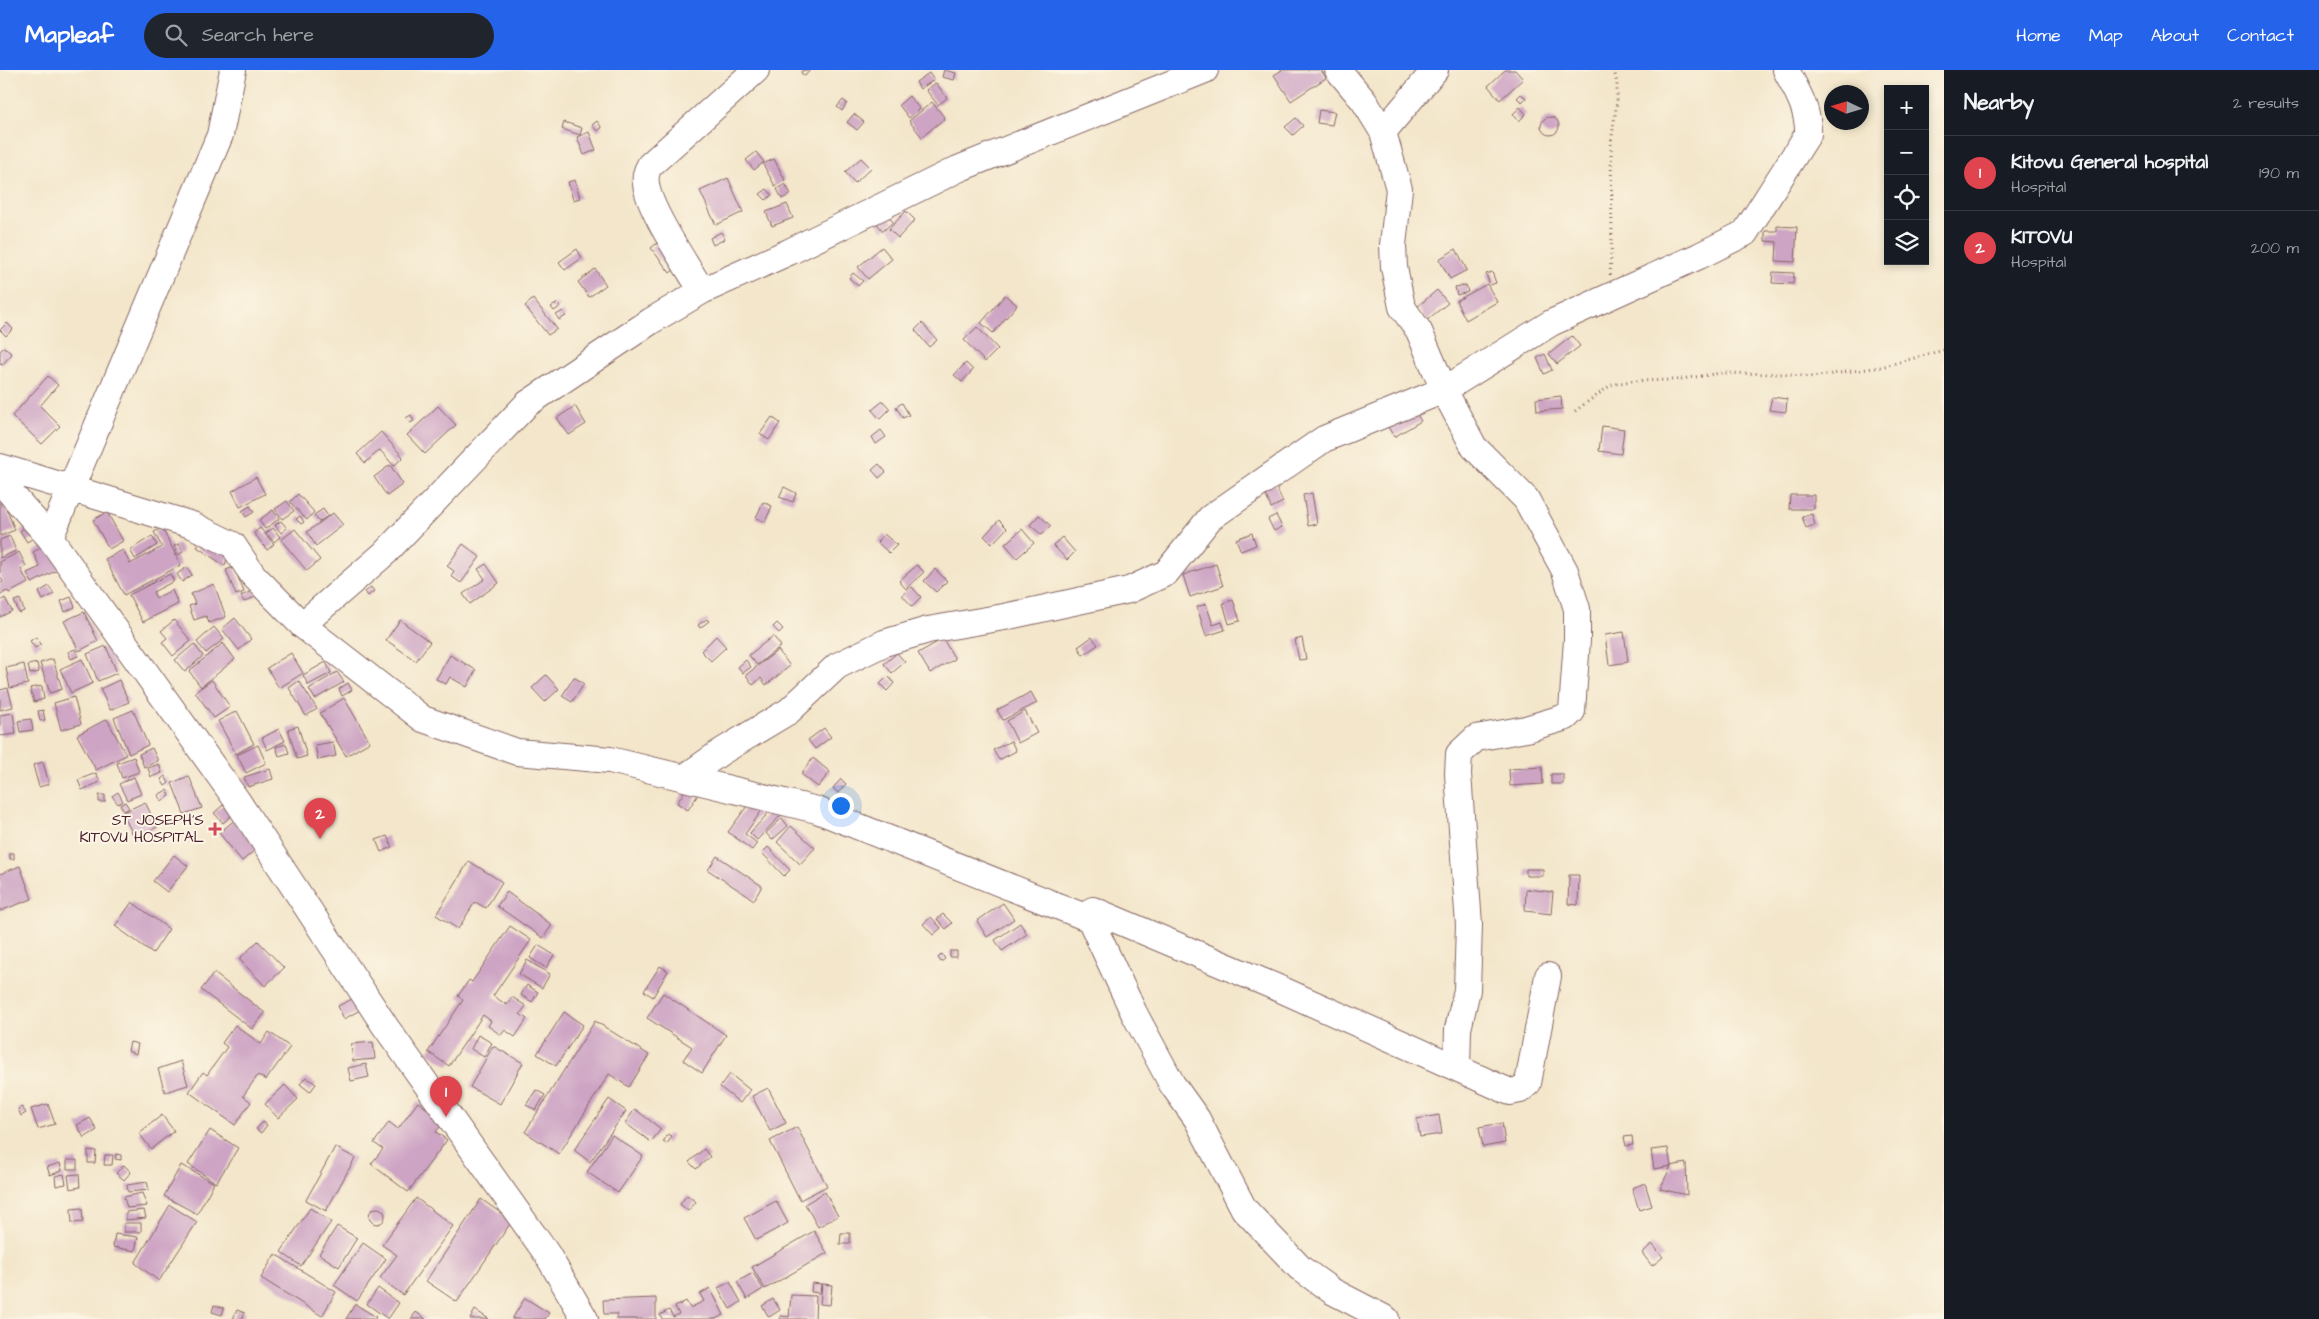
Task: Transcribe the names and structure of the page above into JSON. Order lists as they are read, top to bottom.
{
  "places": {
    "health": ["ST JOSEPH'S KITOVU HOSPITAL"]
  },
  "north": "left",
  "page": {
    "header": "Mapleaf",
    "search": "Search here",
    "nav": [
      "Home",
      "Map",
      "About",
      "Contact"
    ],
    "heading": ["Nearby", "2 results"],
    "map_buttons": ["+", "−"],
    "list": [
      {
        "mark": "1",
        "name": "Kitovu General hospital",
        "note": "Hospital",
        "value": "190 m"
      },
      {
        "mark": "2",
        "name": "KITOVU",
        "note": "Hospital",
        "value": "200 m"
      }
    ],
    "pins": ["2", "1"]
  }
}
